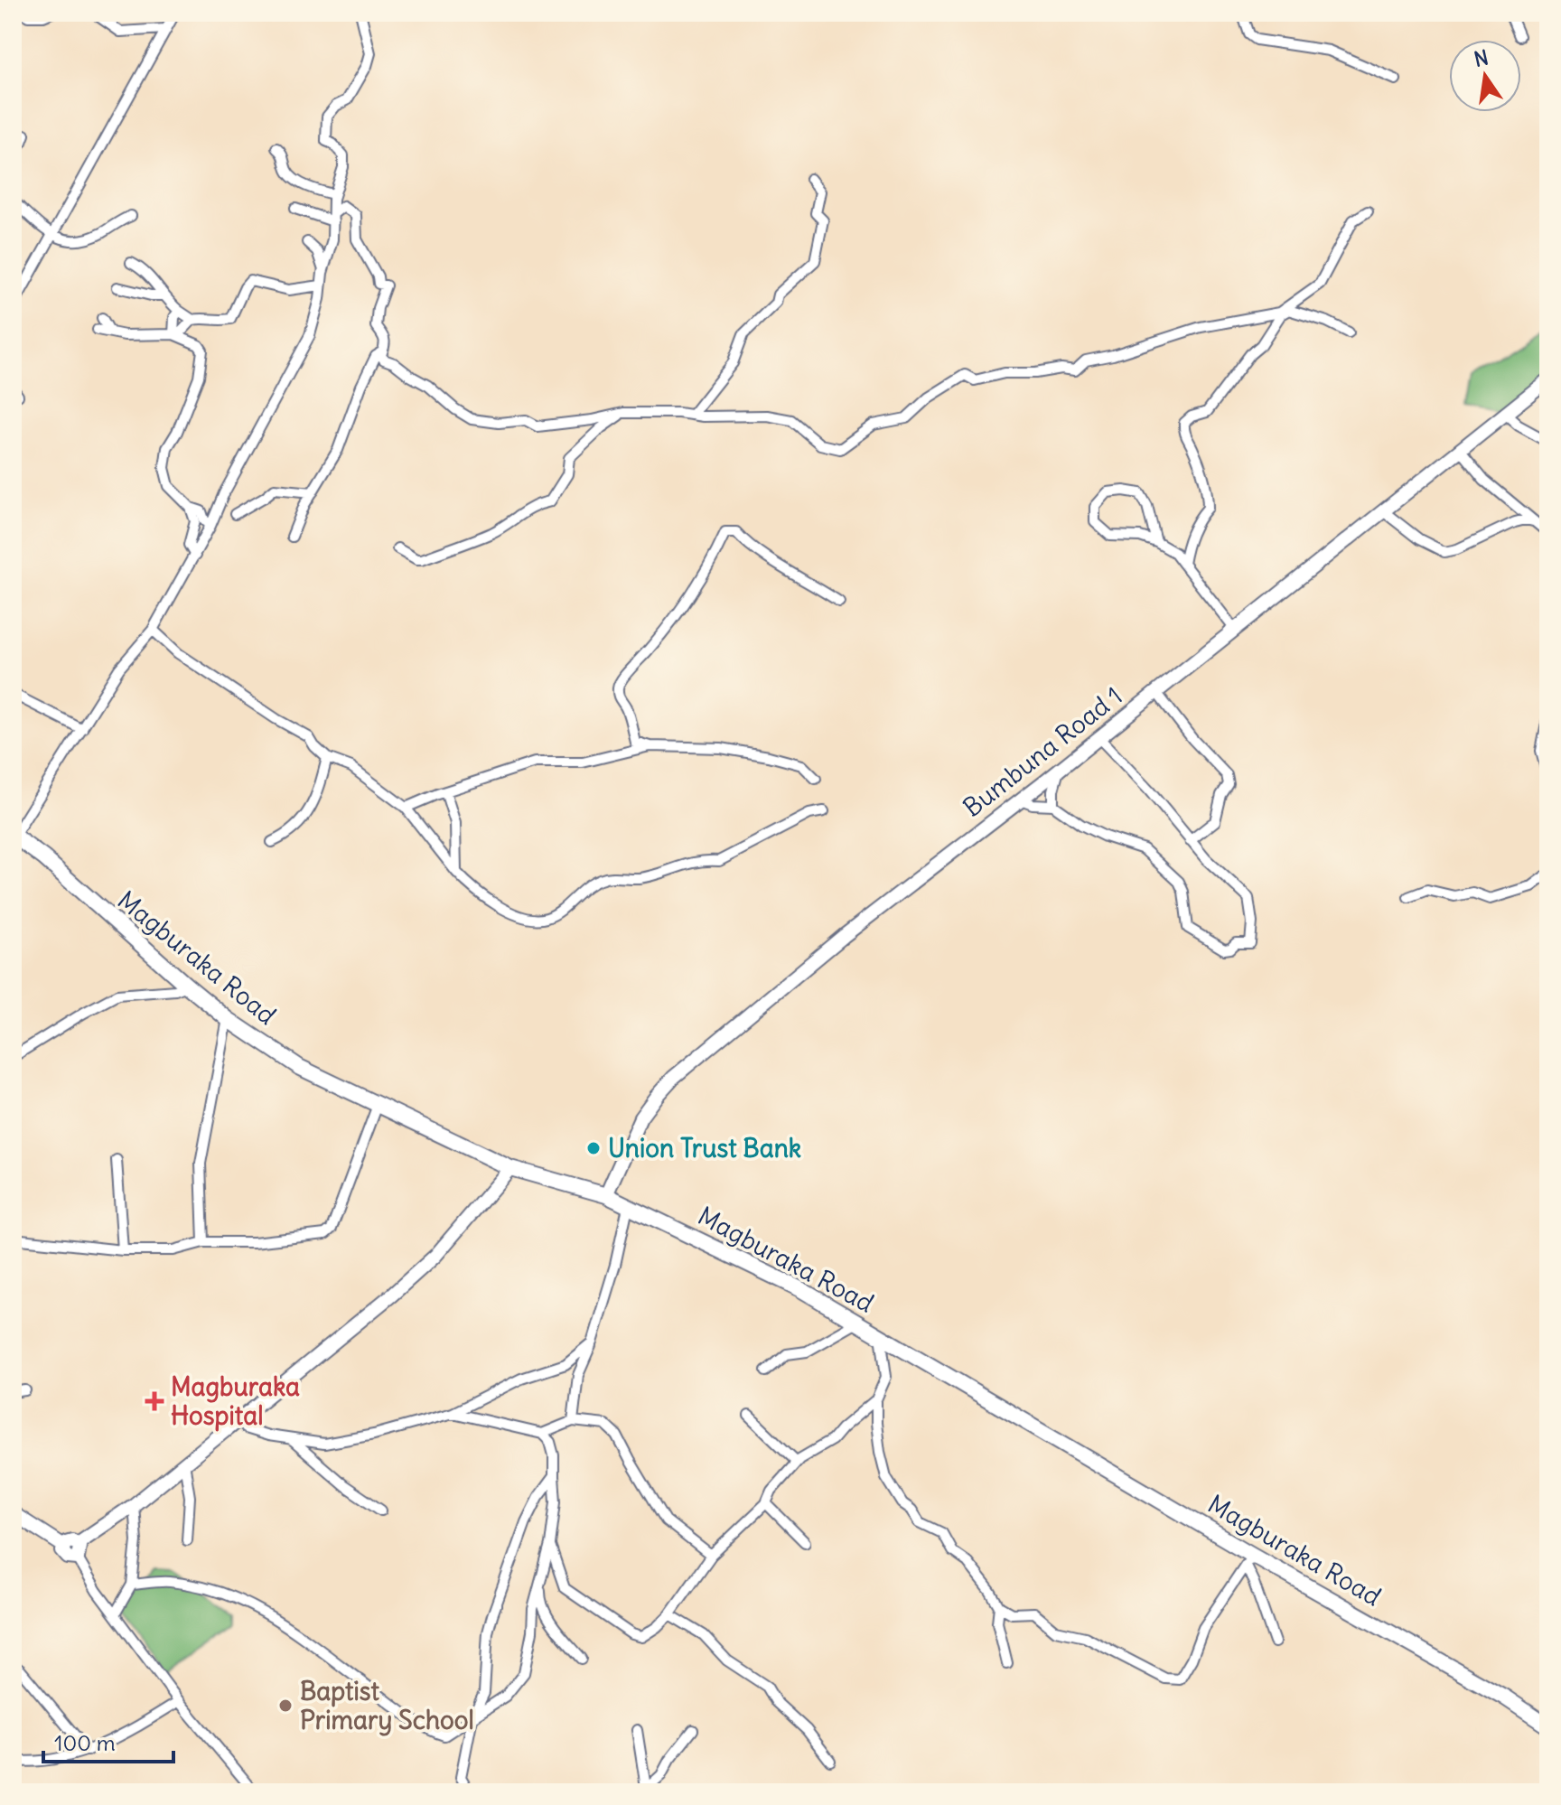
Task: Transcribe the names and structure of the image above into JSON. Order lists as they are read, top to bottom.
{
  "streets": {
    "main road": ["Bumbuna Road 1", "Magburaka Road"]
  },
  "crossings": [
    ["Bumbuna Road 1", "Magburaka Road"]
  ],
  "places": {
    "other": ["Union Trust Bank", "Baptist Primary School"],
    "health": ["Magburaka Hospital"]
  },
  "scale_bar": "100 m",
  "north": "top"
}
